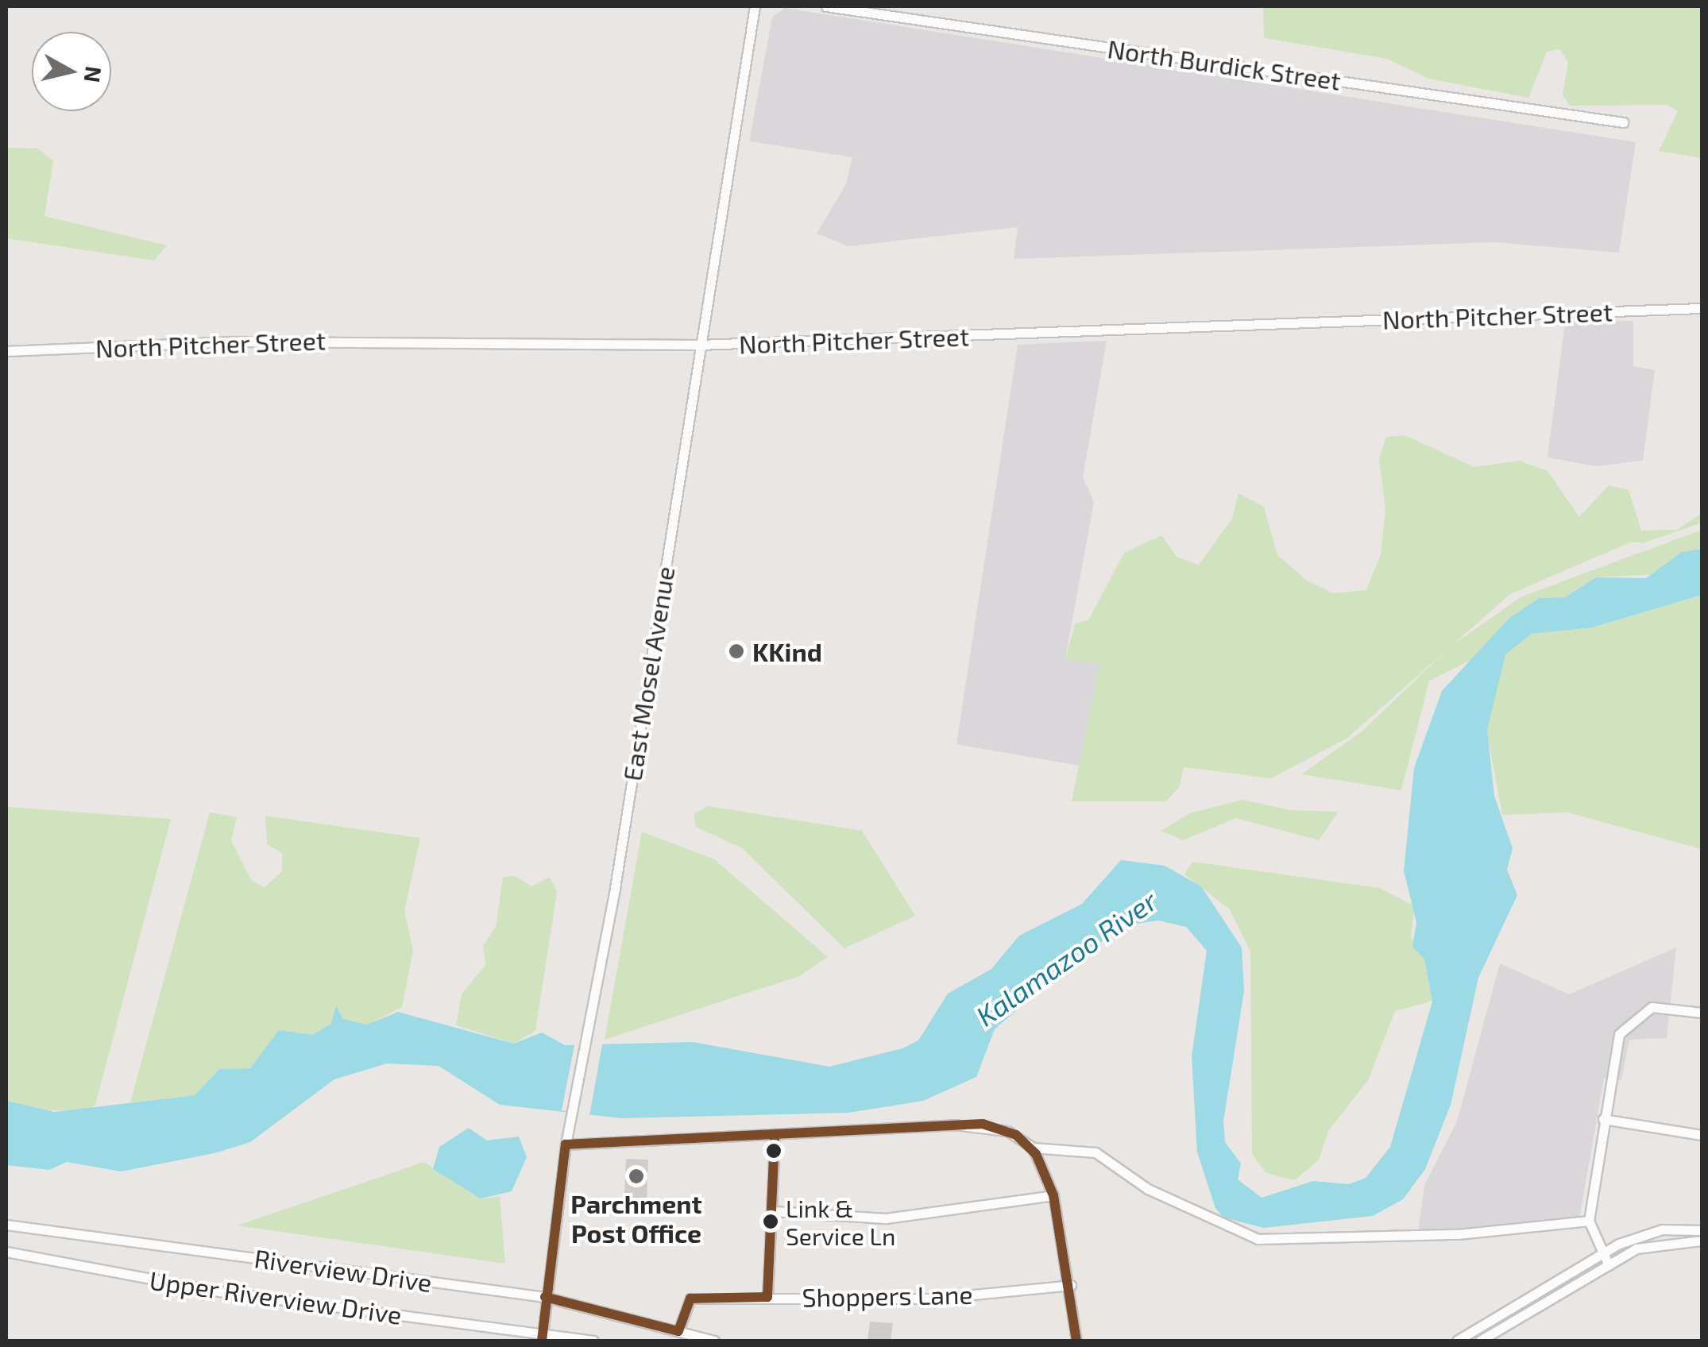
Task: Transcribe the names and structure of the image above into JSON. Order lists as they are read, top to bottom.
{
  "streets": {
    "street": [
      "North Burdick Street",
      "North Pitcher Street",
      "East Mosel Avenue",
      "Riverview Drive",
      "Shoppers Lane",
      "Upper Riverview Drive"
    ]
  },
  "crossings": [
    ["North Pitcher Street", "East Mosel Avenue"],
    ["East Mosel Avenue", "Riverview Drive"],
    ["East Mosel Avenue", "Upper Riverview Drive"],
    ["Riverview Drive", "Shoppers Lane"]
  ],
  "water": ["Kalamazoo River"],
  "places": ["KKind", "Parchment Post Office", "Link & Service Ln"],
  "north": "right"
}
